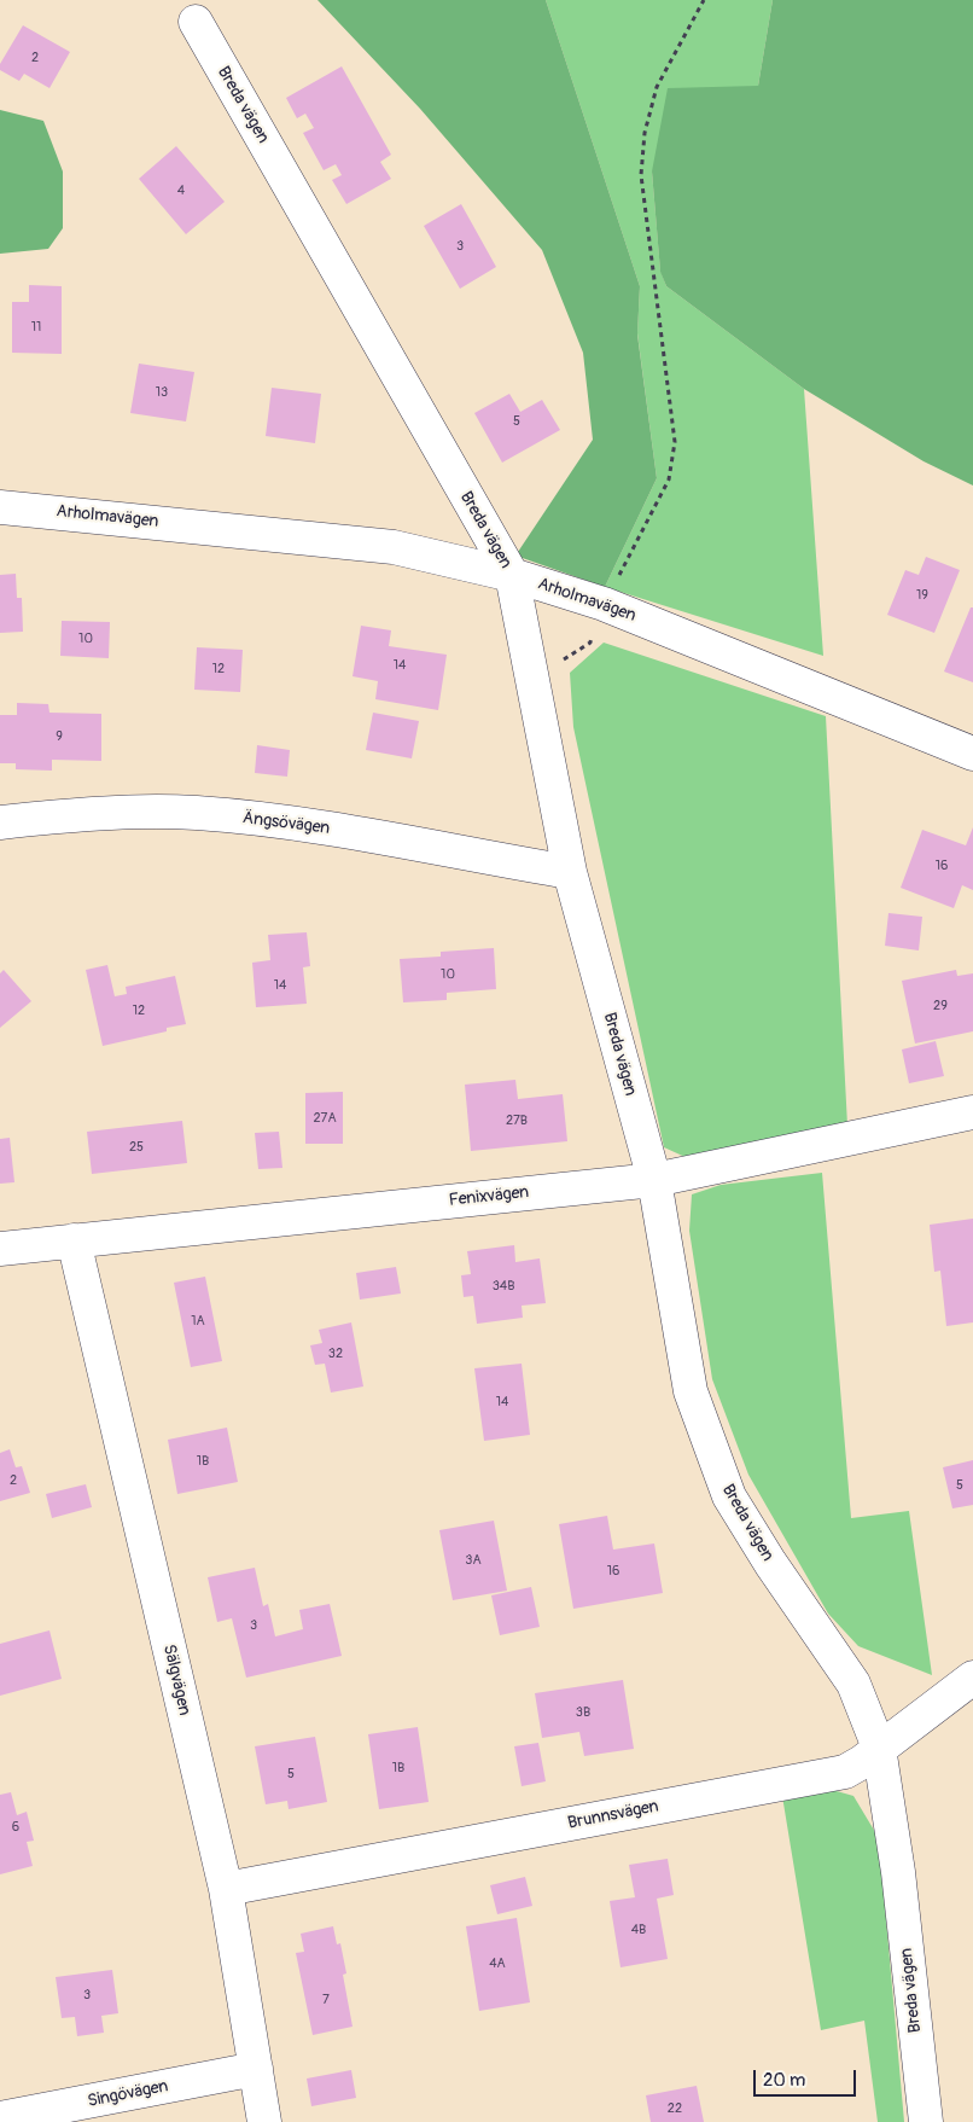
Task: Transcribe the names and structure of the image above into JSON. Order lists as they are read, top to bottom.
{
  "streets": {
    "street": [
      "Breda vägen",
      "Arholmavägen",
      "Ängsövägen",
      "Fenixvägen",
      "Sälgvägen",
      "Brunnsvägen",
      "Singövägen"
    ]
  },
  "crossings": [
    ["Breda vägen", "Arholmavägen"],
    ["Breda vägen", "Ängsövägen"],
    ["Breda vägen", "Fenixvägen"],
    ["Breda vägen", "Brunnsvägen"],
    ["Fenixvägen", "Sälgvägen"],
    ["Sälgvägen", "Brunnsvägen"],
    ["Sälgvägen", "Singövägen"]
  ],
  "house_numbers": [
    "2",
    "4",
    "3",
    "11",
    "13",
    "5",
    "19",
    "10",
    "14",
    "12",
    "9",
    "16",
    "10",
    "14",
    "29",
    "12",
    "27A",
    "27B",
    "25",
    "34B",
    "1A",
    "32",
    "14",
    "1B",
    "2",
    "5",
    "3A",
    "16",
    "3",
    "3B",
    "1B",
    "5",
    "6",
    "4B",
    "4A",
    "3",
    "7",
    "22"
  ],
  "scale_bar": "20 m"
}
